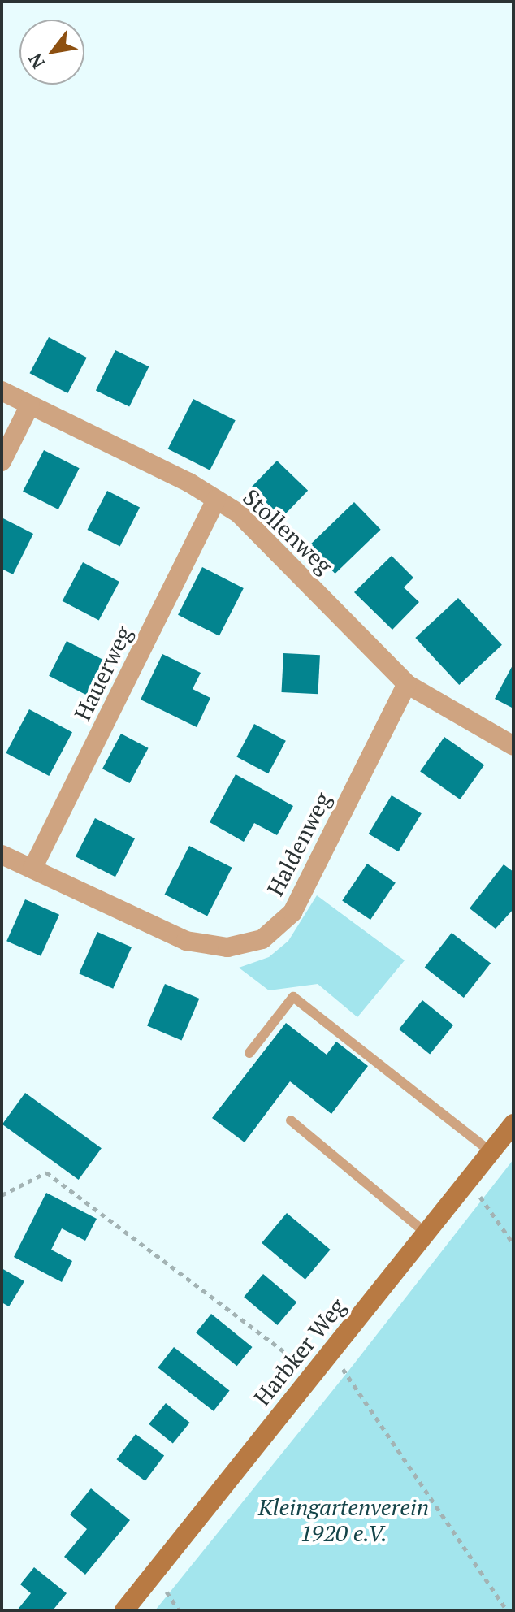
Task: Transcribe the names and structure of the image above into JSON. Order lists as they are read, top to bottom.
{
  "streets": {
    "main road": ["Harbker Weg"],
    "street": ["Stollenweg", "Hauerweg", "Haldenweg"]
  },
  "crossings": [
    ["Stollenweg", "Hauerweg"],
    ["Stollenweg", "Haldenweg"],
    ["Hauerweg", "Haldenweg"]
  ],
  "parks": ["Kleingartenverein 1920 e.V."],
  "north": "bottom left"
}
